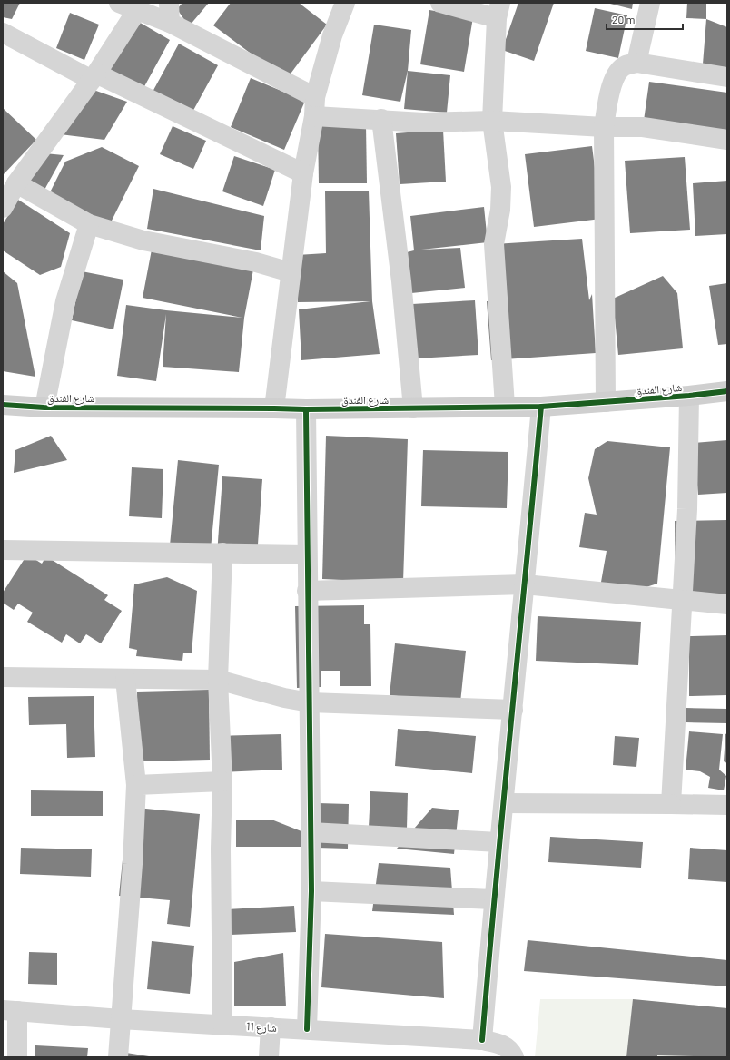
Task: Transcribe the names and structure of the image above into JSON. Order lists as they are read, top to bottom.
{
  "streets": {
    "street": ["شارع الفندق", "شارع 11"]
  },
  "scale_bar": "20 m"
}
